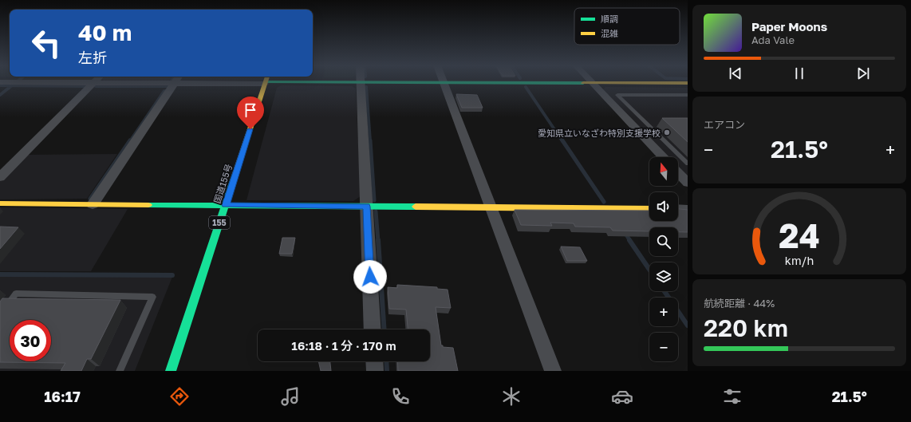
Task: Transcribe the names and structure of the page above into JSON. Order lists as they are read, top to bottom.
{
  "streets": {
    "main road": ["国道155号", "155"]
  },
  "places": ["愛知県立いなざわ特別支援学校"],
  "legend": ["順調", "混雑"],
  "north": "top",
  "page": {
    "turn": ["40 m", "左折"],
    "song": ["Paper Moons", "Ada Vale"],
    "tile": [
      "エアコン",
      ["航続距離 · 44%", "220 km"]
    ],
    "heat": ["−", "21.5°", "+"],
    "map_buttons": ["+", "−"],
    "limit": "30",
    "trip": "16:18 · 1 分 · 170 m",
    "tabs": ["16:17", "21.5°"],
    "gauge": ["24", "km/h"]
  }
}
